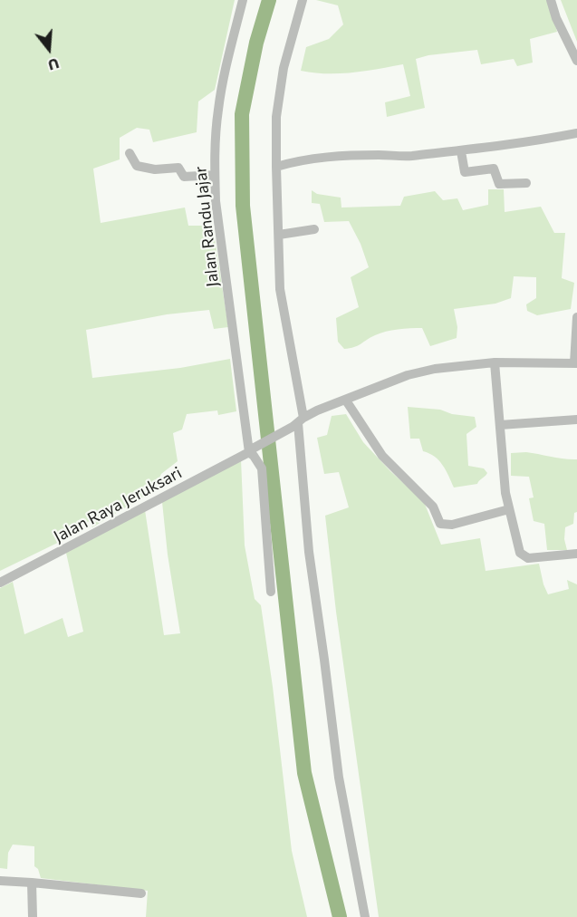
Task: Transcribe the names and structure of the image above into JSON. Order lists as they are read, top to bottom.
{
  "streets": {
    "street": ["Jalan Randu Jajar", "Jalan Raya Jeruksari"]
  },
  "crossings": [
    ["Jalan Randu Jajar", "Jalan Raya Jeruksari"]
  ],
  "north": "bottom"
}
